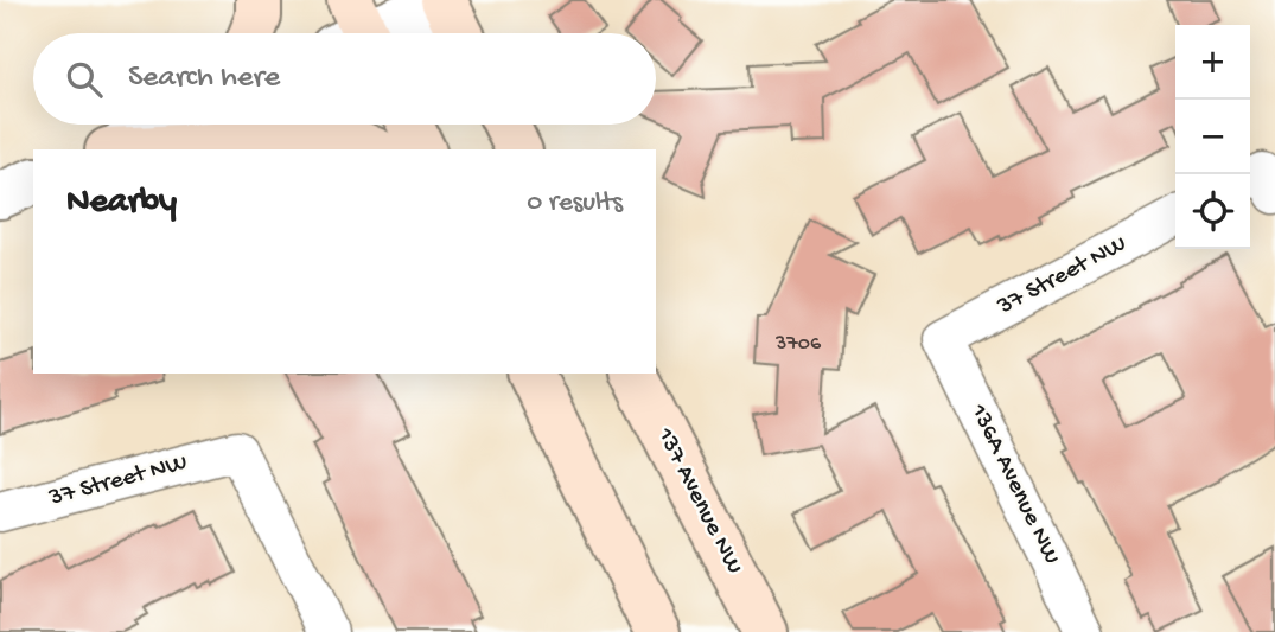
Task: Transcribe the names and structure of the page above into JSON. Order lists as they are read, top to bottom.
{
  "streets": {
    "main road": ["137 Avenue NW"],
    "street": ["37 Street NW", "136A Avenue NW"]
  },
  "crossings": [
    ["37 Street NW", "136A Avenue NW"]
  ],
  "house_numbers": ["3706"],
  "page": {
    "map_buttons": ["+", "−"],
    "search": "Search here",
    "heading": ["Nearby", "0 results"]
  }
}
